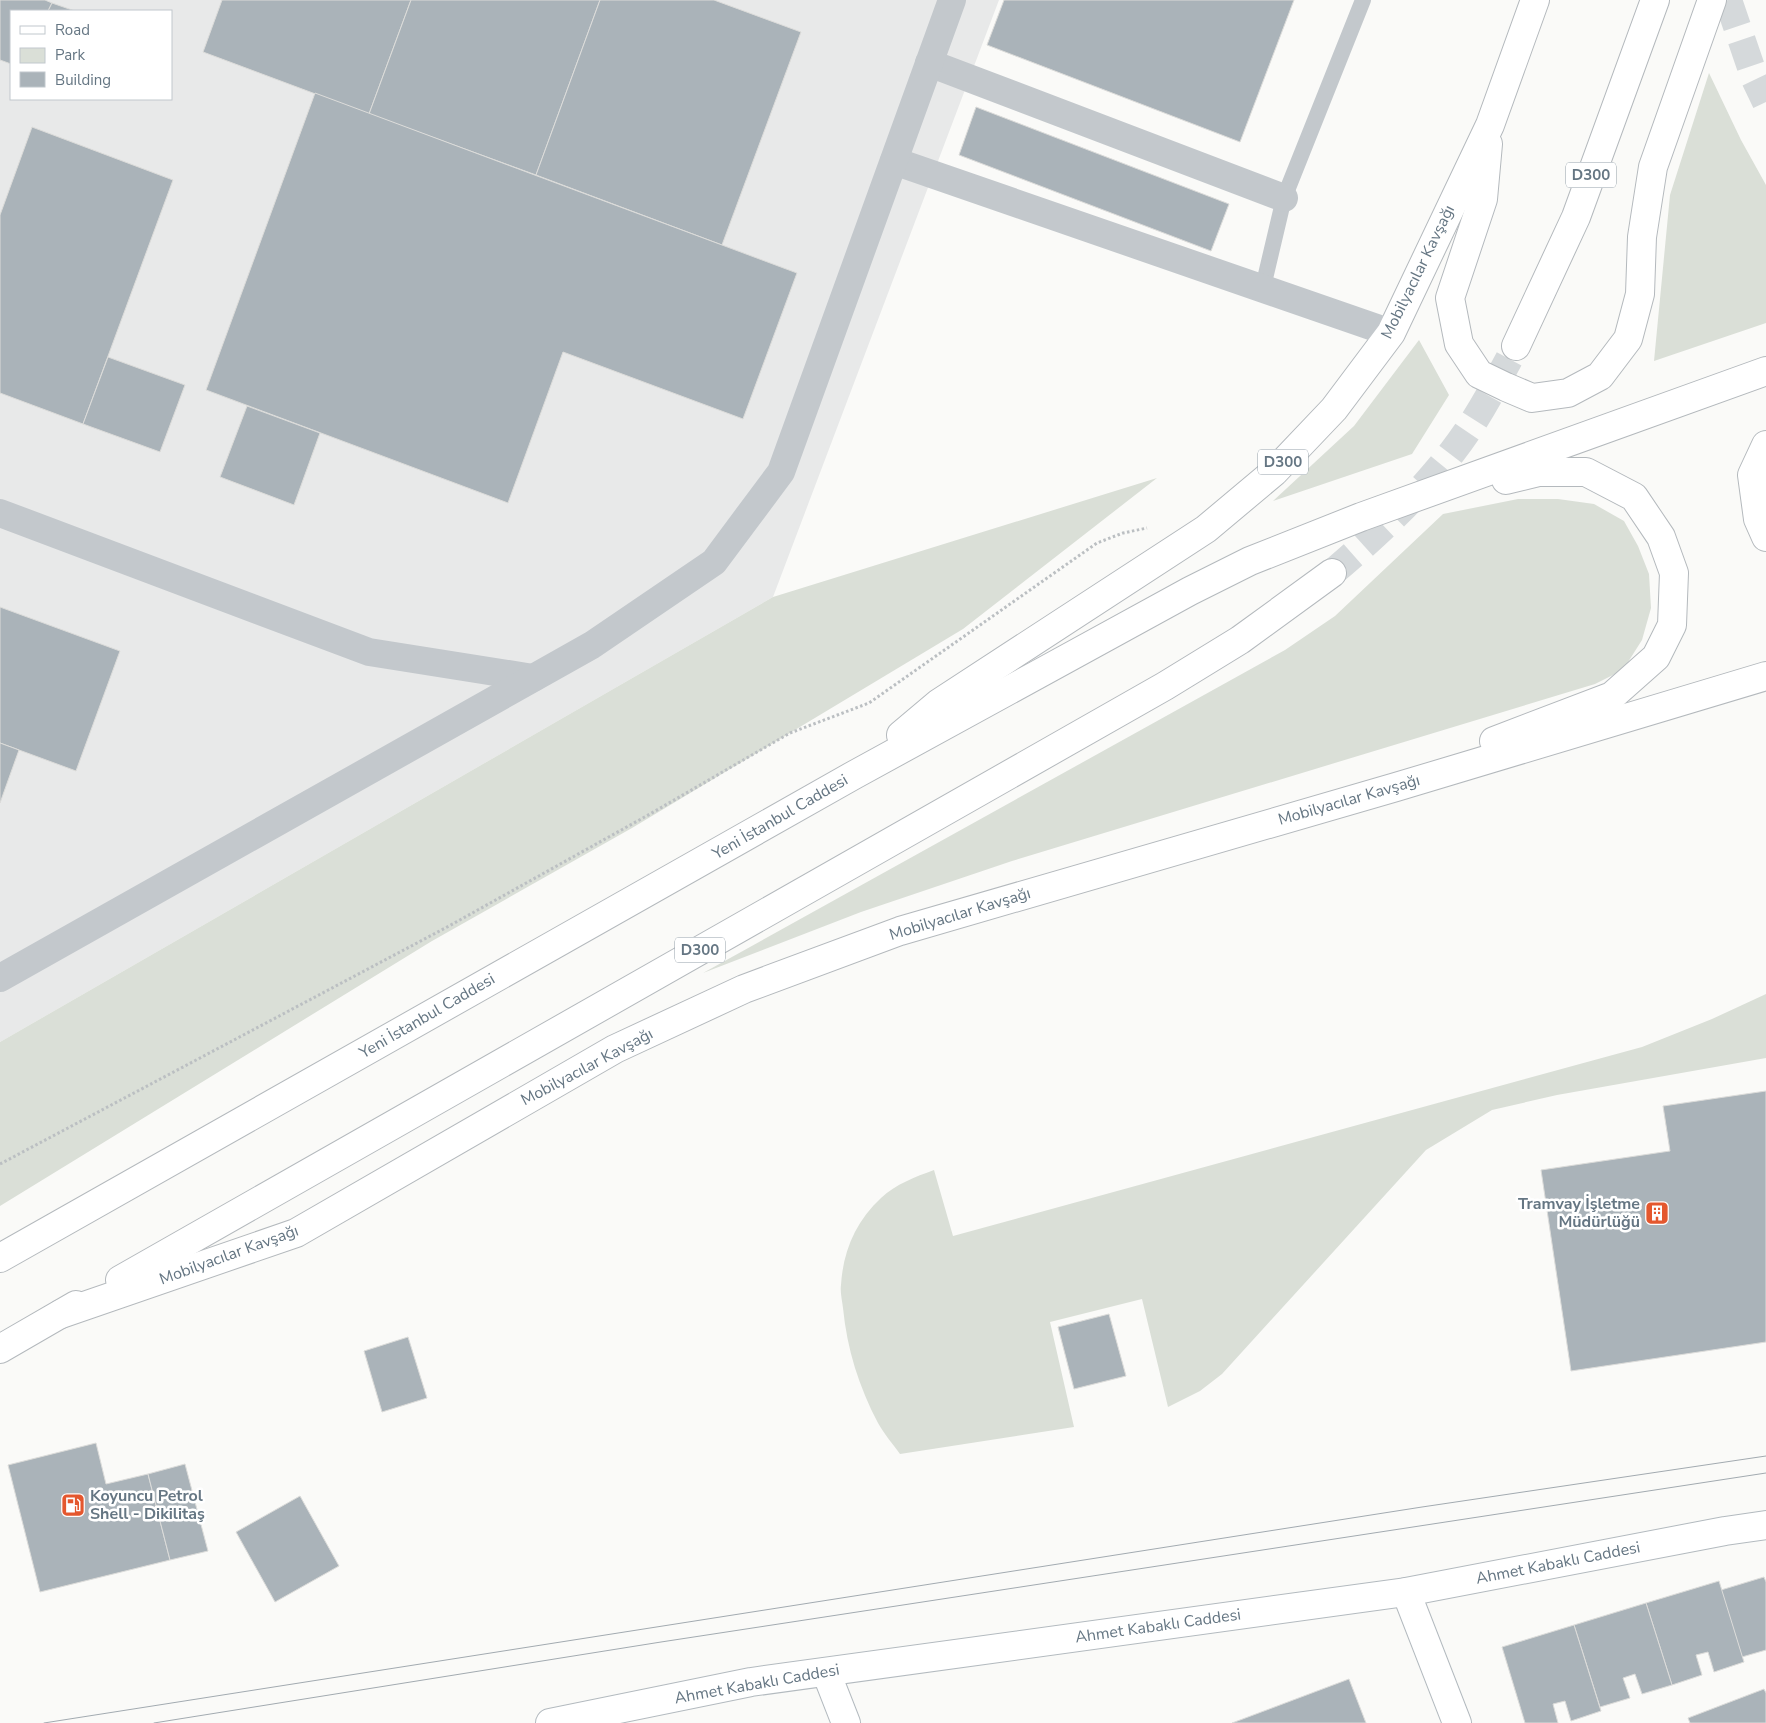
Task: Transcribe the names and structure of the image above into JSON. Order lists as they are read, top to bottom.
{
  "streets": {
    "main road": [
      "D300",
      "Mobilyacılar Kavşağı",
      "Yeni İstanbul Caddesi",
      "Ahmet Kabaklı Caddesi"
    ]
  },
  "crossings": [
    ["D300", "Mobilyacılar Kavşağı"],
    ["Mobilyacılar Kavşağı", "Yeni İstanbul Caddesi"]
  ],
  "places": {
    "building": ["Tramvay İşletme Müdürlüğü"],
    "fuel station": ["Koyuncu Petrol Shell - Dikilitaş"]
  },
  "legend": ["Road", "Park", "Building"]
}
